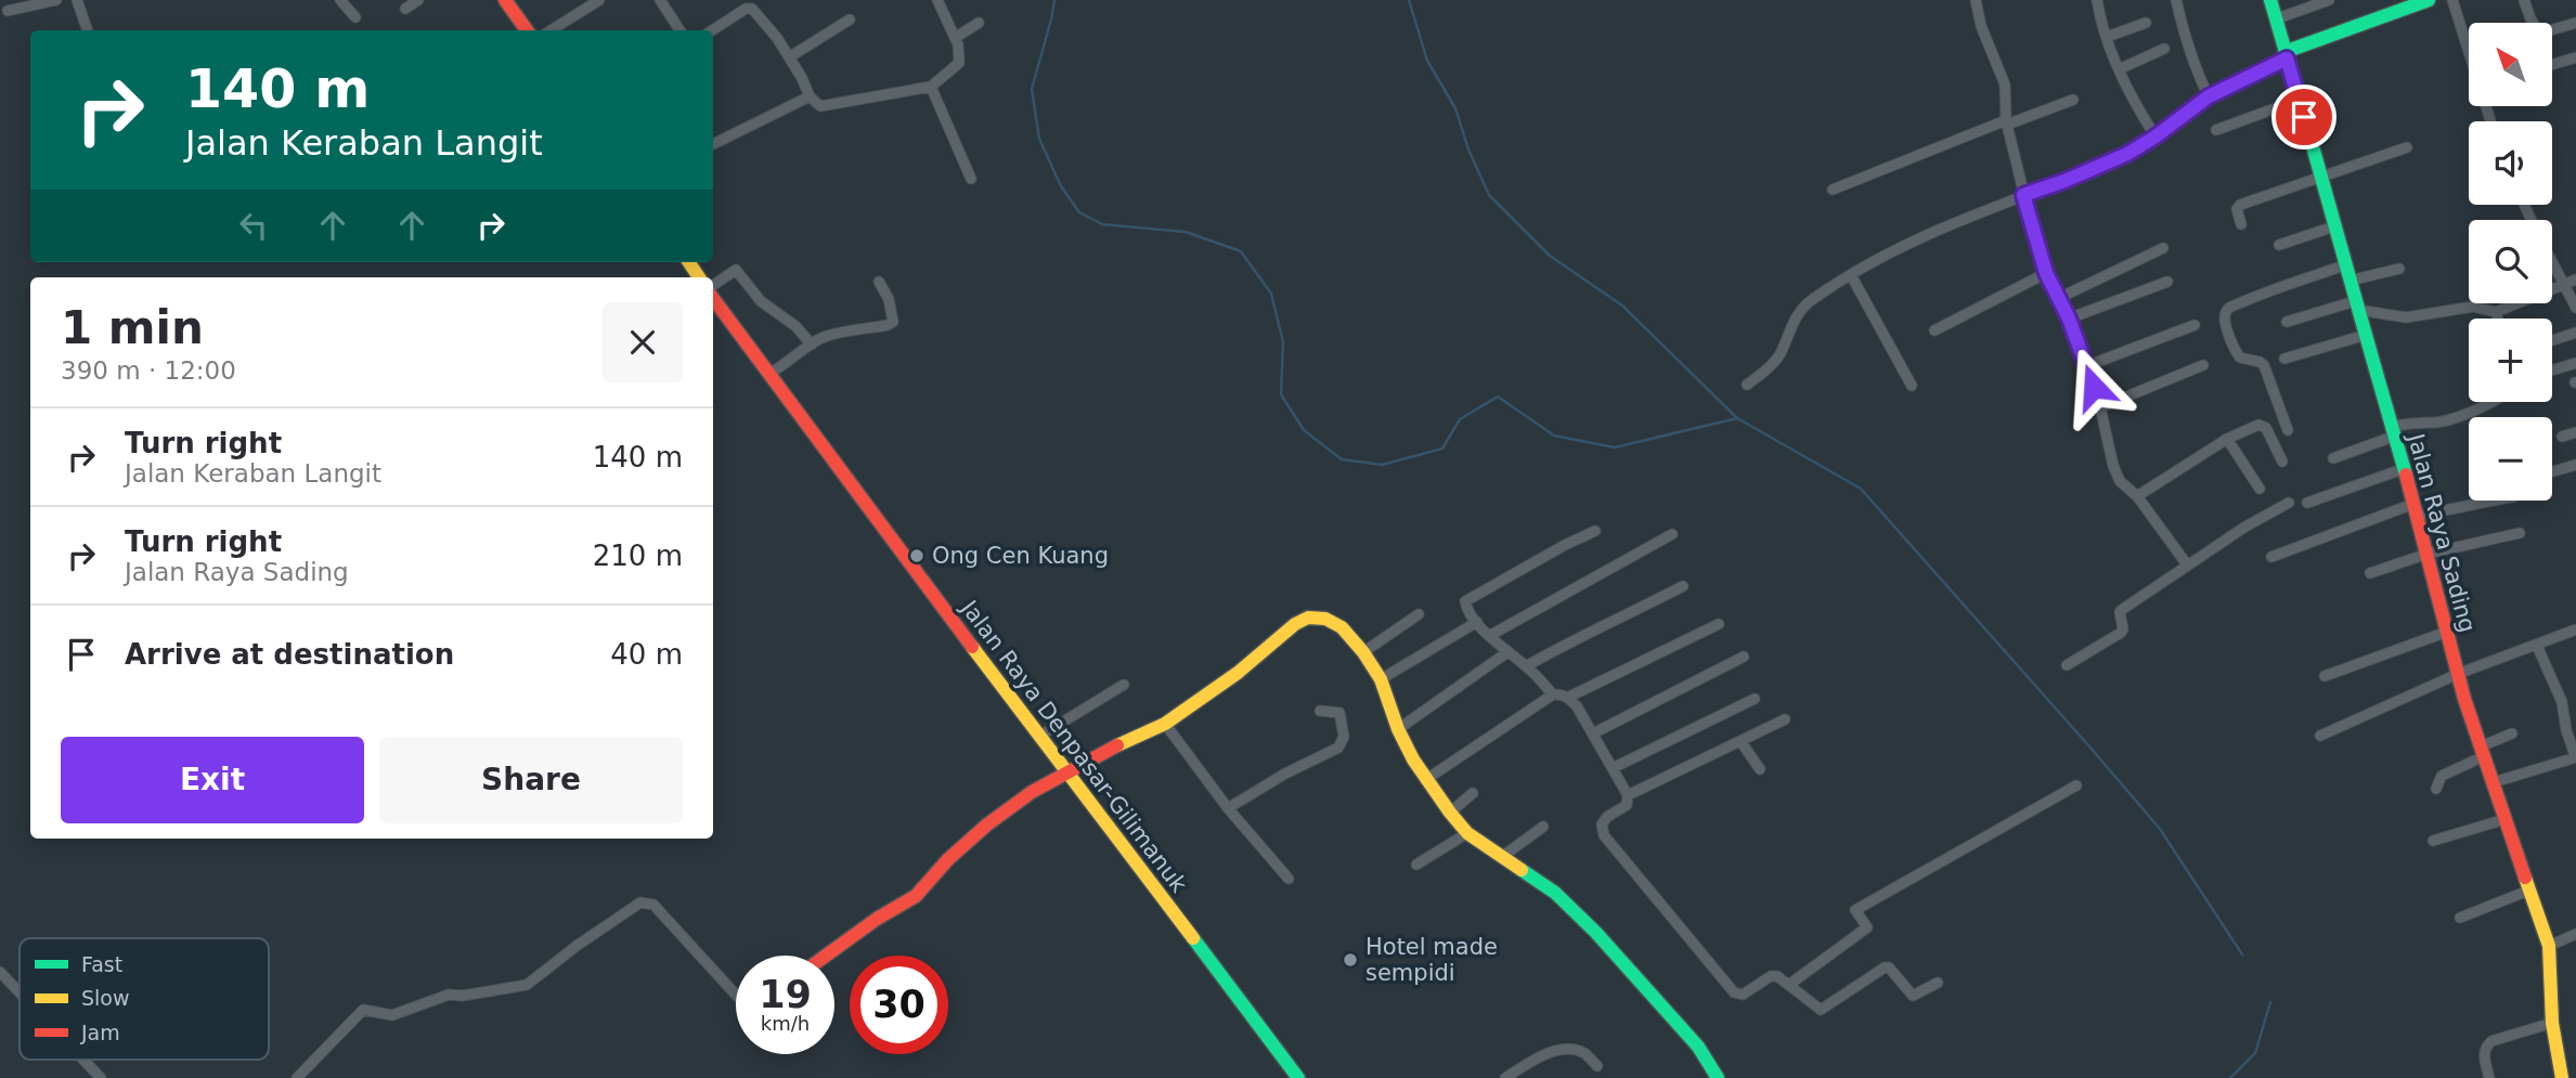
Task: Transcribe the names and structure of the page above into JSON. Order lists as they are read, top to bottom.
{
  "streets": {
    "main road": ["Jalan Raya Sading", "Jalan Raya Denpasar-Gilimanuk"]
  },
  "places": ["Ong Cen Kuang", "Hotel made sempidi"],
  "legend": ["Fast", "Slow", "Jam"],
  "north": "top left",
  "page": {
    "map_buttons": ["+", "−"],
    "turn": ["140 m", "Jalan Keraban Langit"],
    "heading": ["1 min", "390 m · 12:00"],
    "list": [
      {
        "name": "Turn right",
        "note": "Jalan Keraban Langit",
        "value": "140 m"
      },
      {
        "name": "Turn right",
        "note": "Jalan Raya Sading",
        "value": "210 m"
      },
      {
        "name": "Arrive at destination",
        "value": "40 m"
      }
    ],
    "buttons": ["Exit", "Share"],
    "speed": "19 km/h",
    "limit": "30"
  }
}
